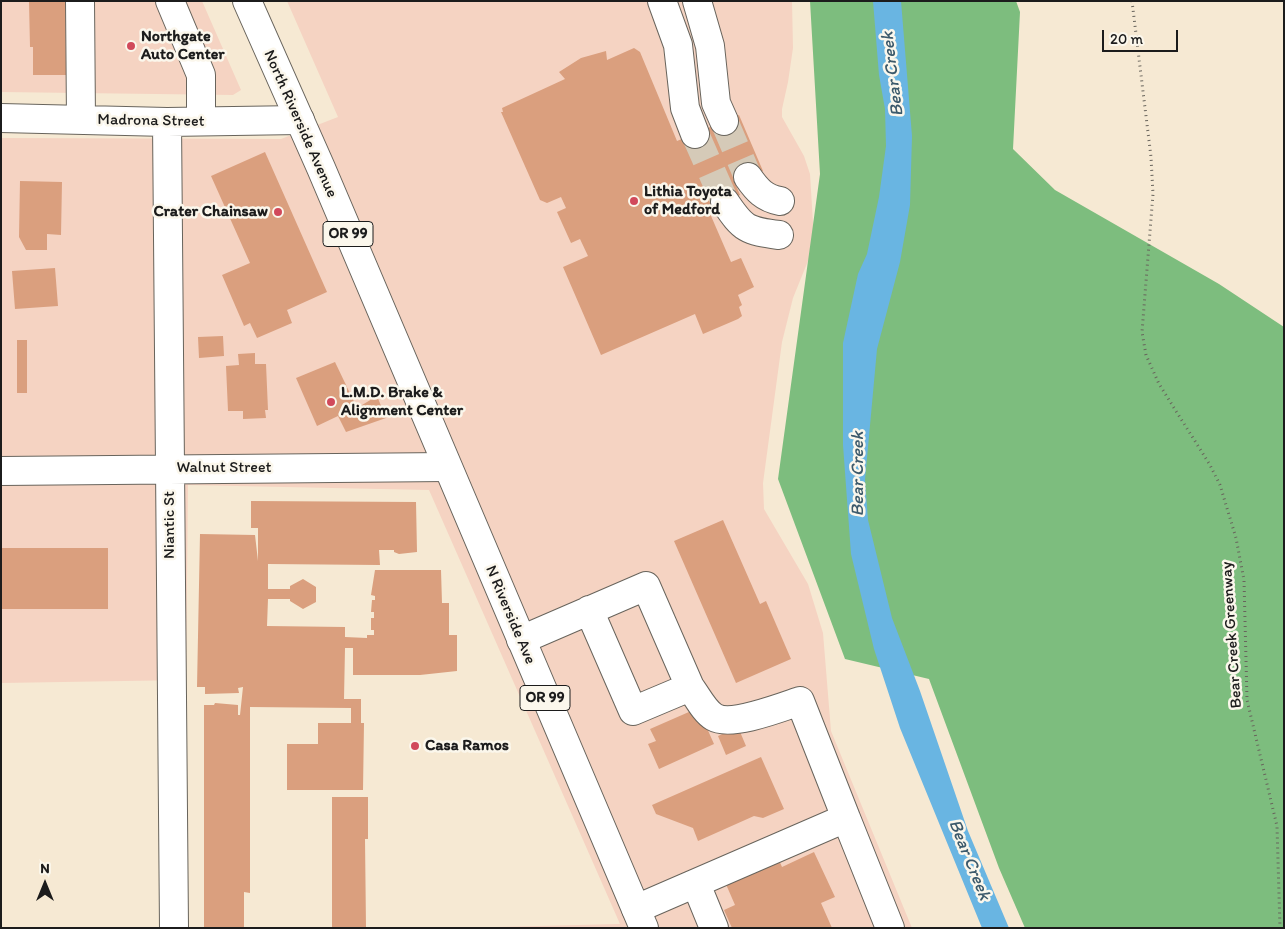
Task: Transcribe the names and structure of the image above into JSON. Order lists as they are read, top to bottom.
{
  "streets": {
    "street": [
      "Madrona Street",
      "North Riverside Avenue",
      "OR 99",
      "Walnut Street",
      "Niantic St",
      "N Riverside Ave"
    ],
    "path": ["Bear Creek Greenway"]
  },
  "crossings": [
    ["Madrona Street", "North Riverside Avenue"],
    ["Madrona Street", "Niantic St"],
    ["North Riverside Avenue", "Walnut Street"],
    ["North Riverside Avenue", "N Riverside Ave"],
    ["Walnut Street", "Niantic St"],
    ["Walnut Street", "N Riverside Ave"]
  ],
  "water": ["Bear Creek"],
  "places": [
    "Northgate Auto Center",
    "Lithia Toyota of Medford",
    "Crater Chainsaw",
    "L.M.D. Brake & Alignment Center",
    "Casa Ramos"
  ],
  "scale_bar": "20 m",
  "north": "top"
}
